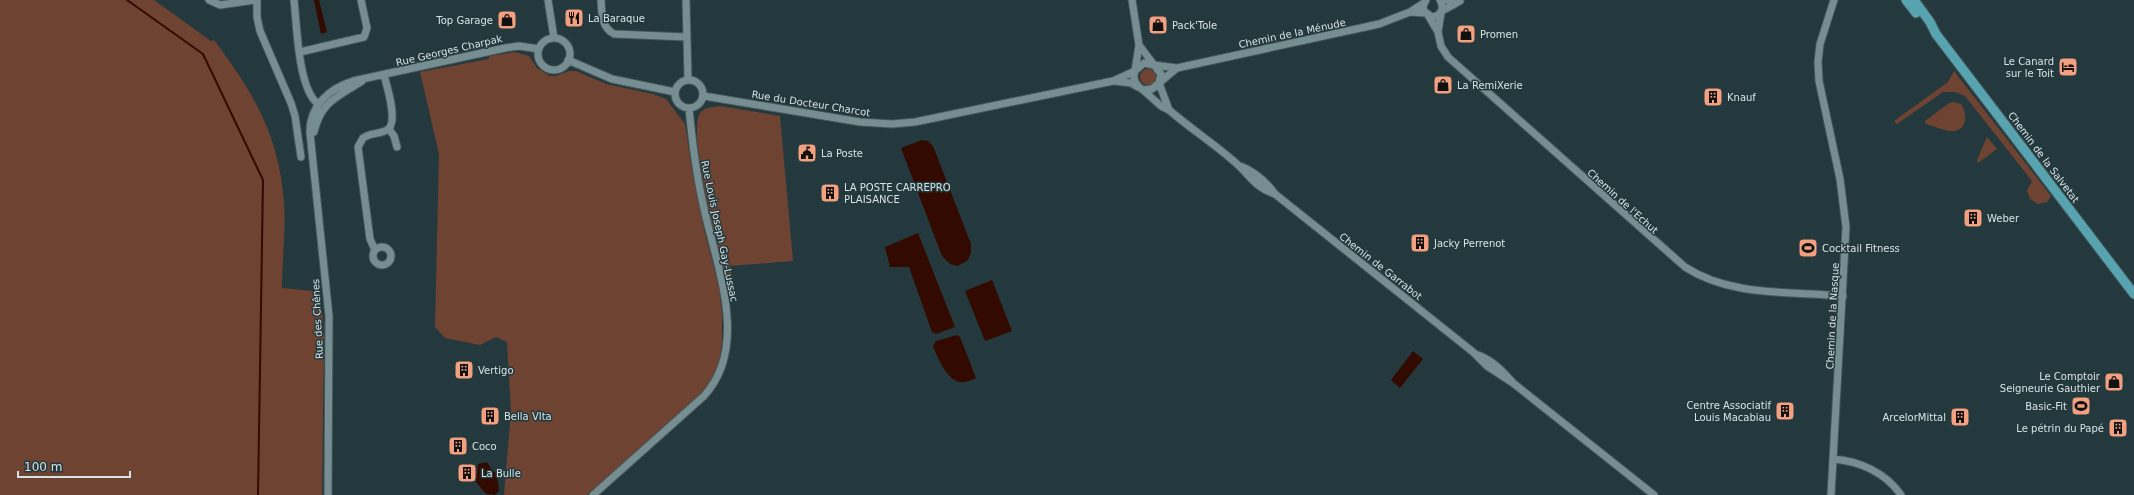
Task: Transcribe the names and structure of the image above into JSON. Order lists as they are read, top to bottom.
{
  "streets": {
    "main road": ["Chemin de la Salvetat"],
    "street": [
      "Chemin de la Ménude",
      "Rue Georges Charpak",
      "Rue du Docteur Charcot",
      "Chemin de l'Echut",
      "Rue Louis Joseph Gay-Lussac",
      "Chemin de Garrabot",
      "Chemin de la Nasque",
      "Rue des Chênes"
    ]
  },
  "crossings": [
    ["Chemin de la Ménude", "Chemin de l'Echut"],
    ["Chemin de la Ménude", "Chemin de Garrabot"],
    ["Rue Georges Charpak", "Rue des Chênes"],
    ["Rue du Docteur Charcot", "Rue Louis Joseph Gay-Lussac"],
    ["Chemin de l'Echut", "Chemin de la Nasque"]
  ],
  "places": {
    "restaurant": ["La Baraque"],
    "shop": [
      "Top Garage",
      "Pack'Tole",
      "Promen",
      "La RemiXerie",
      "Le Comptoir Seigneurie Gauthier"
    ],
    "hotel": ["Le Canard sur le Toit"],
    "building": [
      "Knauf",
      "LA POSTE CARREPRO PLAISANCE",
      "Weber",
      "Jacky Perrenot",
      "Vertigo",
      "Centre Associatif Louis Macabiau",
      "Bella VIta",
      "ArcelorMittal",
      "Le pétrin du Papé",
      "Coco",
      "La Bulle"
    ],
    "public building": ["La Poste"],
    "sports": ["Cocktail Fitness", "Basic-Fit"]
  },
  "scale_bar": "100 m"
}
